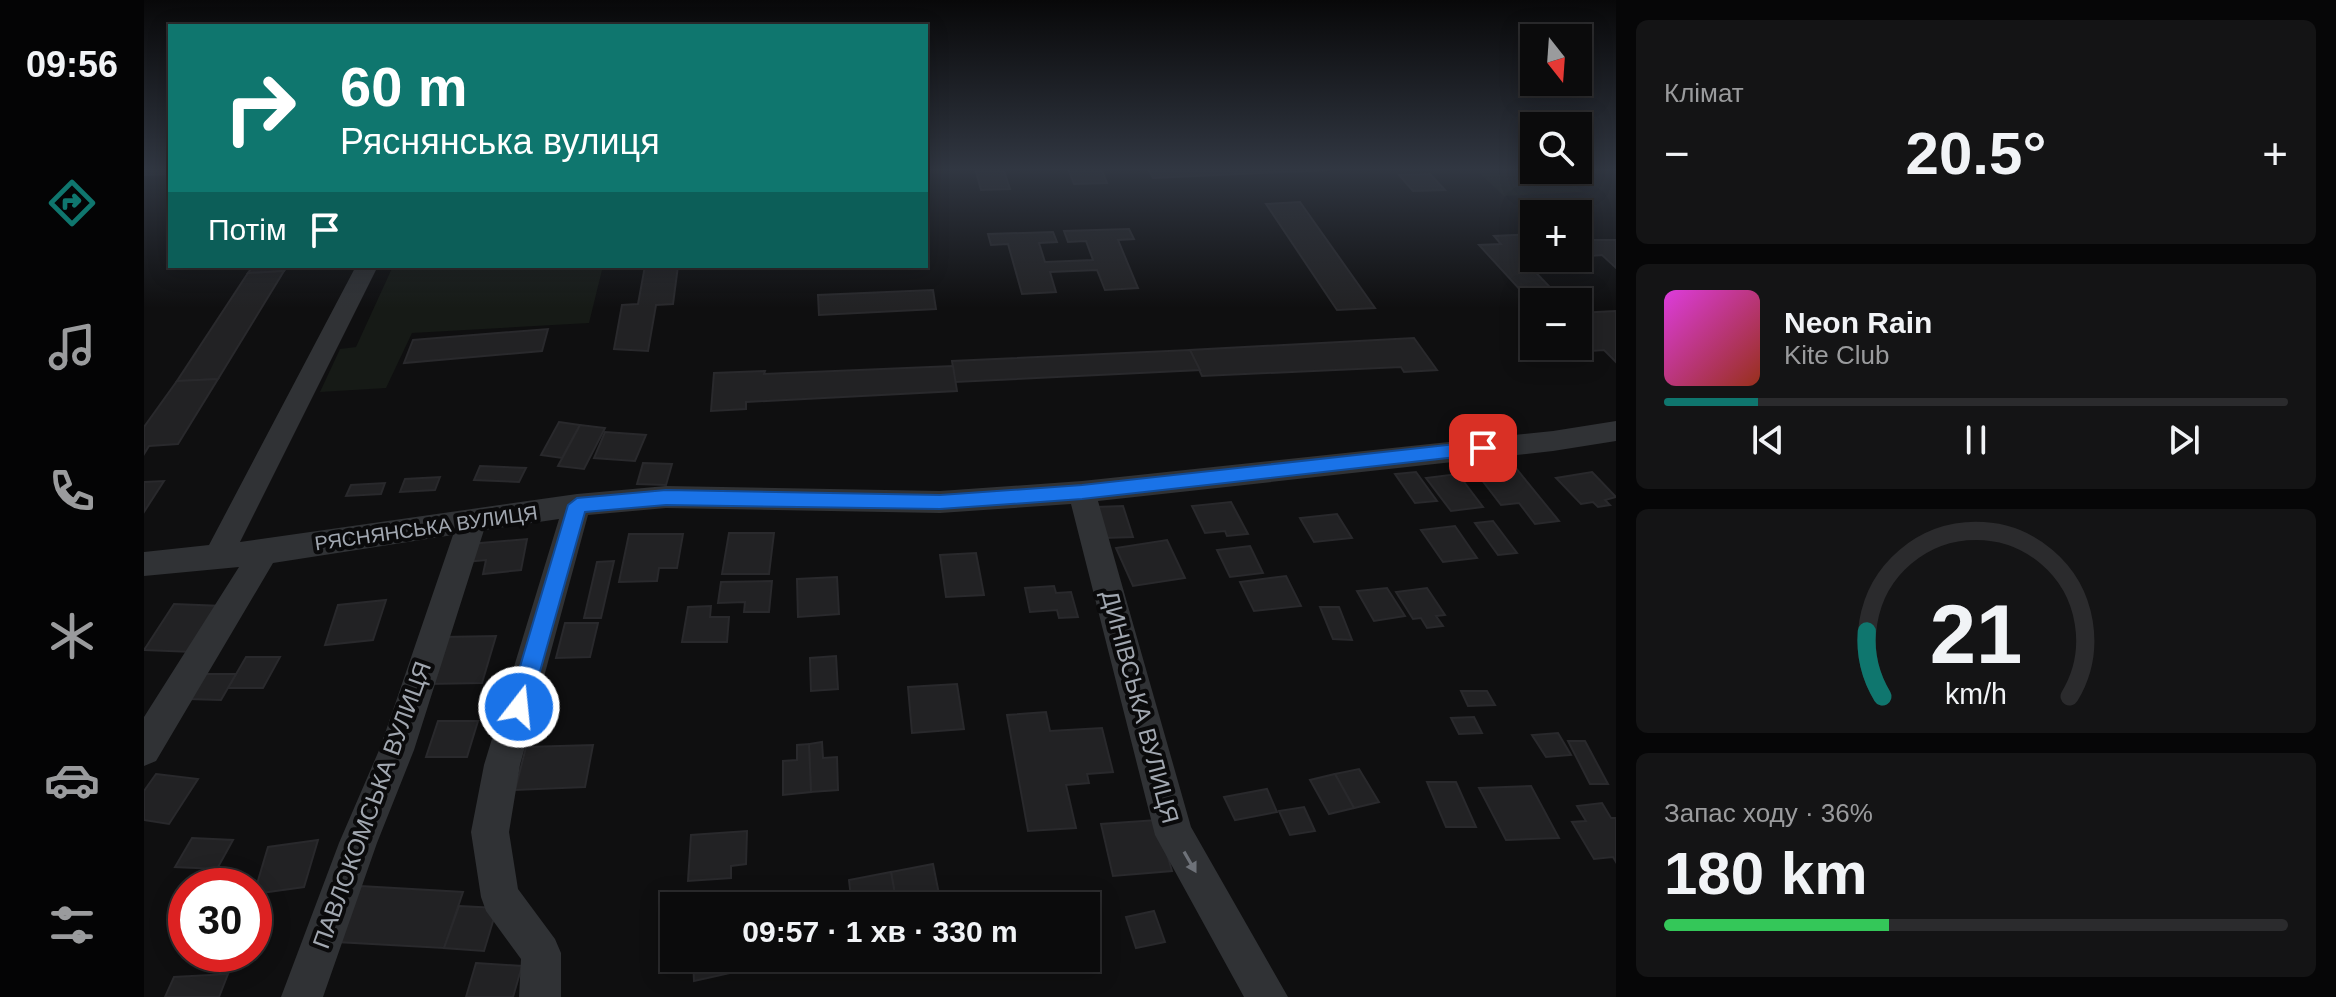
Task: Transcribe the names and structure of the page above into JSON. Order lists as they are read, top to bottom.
{
  "streets": {
    "street": ["РЯСНЯНСЬКА ВУЛИЦЯ", "ДИНІВСЬКА ВУЛИЦЯ", "ПАВЛОКОМСЬКА ВУЛИЦЯ"]
  },
  "crossings": [
    ["РЯСНЯНСЬКА ВУЛИЦЯ", "ДИНІВСЬКА ВУЛИЦЯ"],
    ["РЯСНЯНСЬКА ВУЛИЦЯ", "ПАВЛОКОМСЬКА ВУЛИЦЯ"]
  ],
  "one_way": ["ДИНІВСЬКА ВУЛИЦЯ"],
  "north": "bottom",
  "page": {
    "tabs": "09:56",
    "tile": [
      "Клімат",
      ["Запас ходу · 36%", "180 km"]
    ],
    "map_buttons": ["+", "−"],
    "turn": ["60 m", "Ряснянська вулиця"],
    "heat": ["−", "20.5°", "+"],
    "then": "Потім",
    "song": ["Neon Rain", "Kite Club"],
    "limit": "30",
    "trip": "09:57 · 1 хв · 330 m",
    "gauge": ["21", "km/h"]
  }
}
